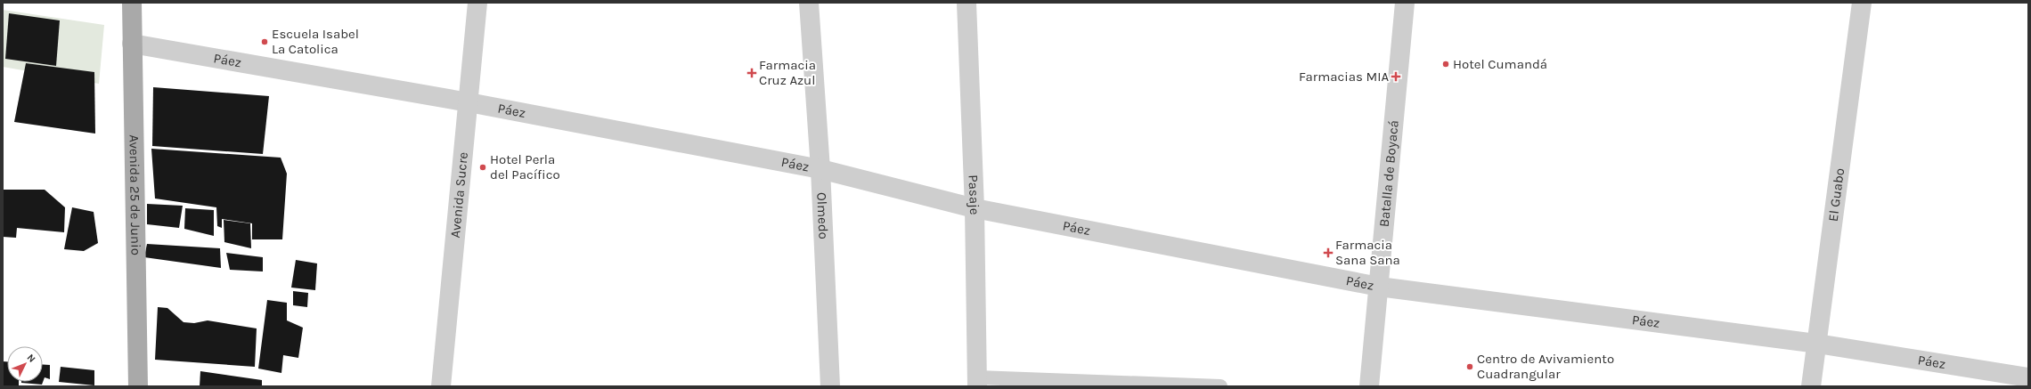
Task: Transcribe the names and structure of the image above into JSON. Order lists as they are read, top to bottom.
{
  "streets": {
    "main road": ["Avenida 25 de Junio"],
    "street": [
      "Páez",
      "Batalla de Boyacá",
      "Pasaje",
      "Avenida Sucre",
      "El Guabo",
      "Olmedo"
    ]
  },
  "crossings": [
    ["Páez", "Batalla de Boyacá"],
    ["Páez", "Pasaje"],
    ["Páez", "Avenida 25 de Junio"],
    ["Páez", "Avenida Sucre"],
    ["Páez", "El Guabo"],
    ["Páez", "Olmedo"]
  ],
  "places": {
    "other": [
      "Escuela Isabel La Catolica",
      "Hotel Cumandá",
      "Hotel Perla del Pacífico",
      "Centro de Avivamiento Cuadrangular"
    ],
    "health": ["Farmacia Cruz Azul", "Farmacias MIA", "Farmacia Sana Sana"]
  },
  "north": "top right"
}
